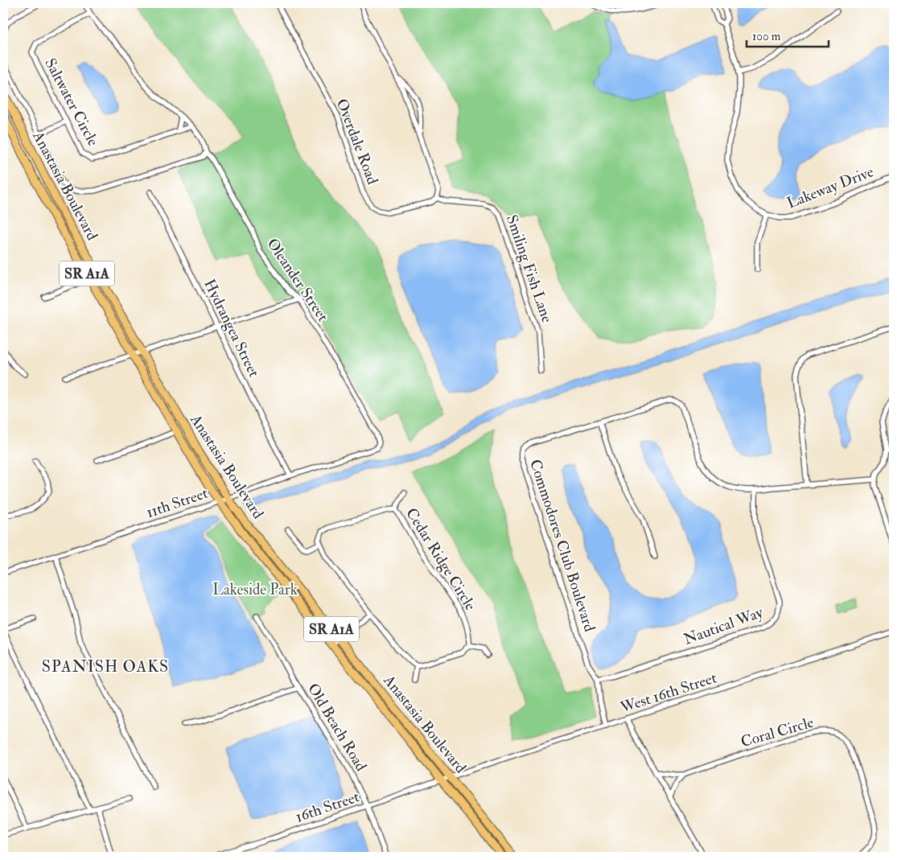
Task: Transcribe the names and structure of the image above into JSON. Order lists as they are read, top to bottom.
{
  "streets": {
    "main road": ["Anastasia Boulevard", "SR A1A"],
    "street": [
      "Saltwater Circle",
      "Overdale Road",
      "Lakeway Drive",
      "Smiling Fish Lane",
      "Oleander Street",
      "Hydrangea Street",
      "11th Street",
      "Commodores Club Boulevard",
      "Cedar Ridge Circle",
      "Nautical Way",
      "West 16th Street",
      "Old Beach Road",
      "Coral Circle",
      "16th Street"
    ]
  },
  "crossings": [
    ["Overdale Road", "Smiling Fish Lane"],
    ["Anastasia Boulevard", "11th Street"],
    ["Anastasia Boulevard", "West 16th Street"],
    ["Anastasia Boulevard", "16th Street"],
    ["Oleander Street", "11th Street"],
    ["Hydrangea Street", "11th Street"],
    ["Commodores Club Boulevard", "Nautical Way"],
    ["Commodores Club Boulevard", "West 16th Street"],
    ["West 16th Street", "16th Street"],
    ["Old Beach Road", "16th Street"]
  ],
  "districts": ["SPANISH OAKS"],
  "parks": ["Lakeside Park"],
  "scale_bar": "100 m"
}
